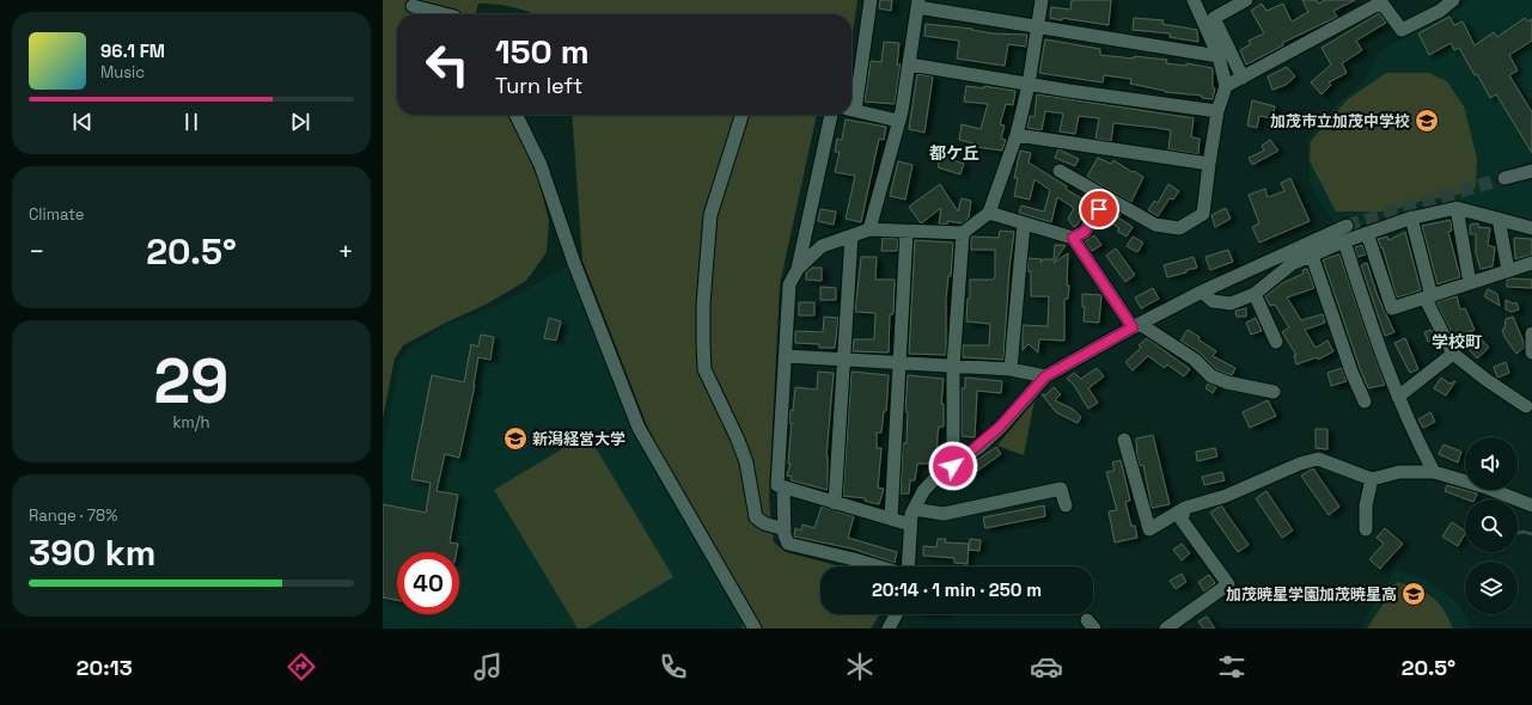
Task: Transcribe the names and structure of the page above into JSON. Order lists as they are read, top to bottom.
{
  "districts": ["都ケ丘", "学校町"],
  "places": {
    "school or university": ["加茂市立加茂中学校", "新潟経営大学", "加茂暁星学園加茂暁星高"]
  },
  "page": {
    "turn": ["150 m", "Turn left"],
    "song": ["96.1 FM", "Music"],
    "tile": [
      "Climate",
      ["29", "km/h"],
      ["Range · 78%", "390 km"]
    ],
    "heat": ["−", "20.5°", "+"],
    "limit": "40",
    "trip": "20:14 · 1 min · 250 m",
    "tabs": ["20:13", "20.5°"]
  }
}
